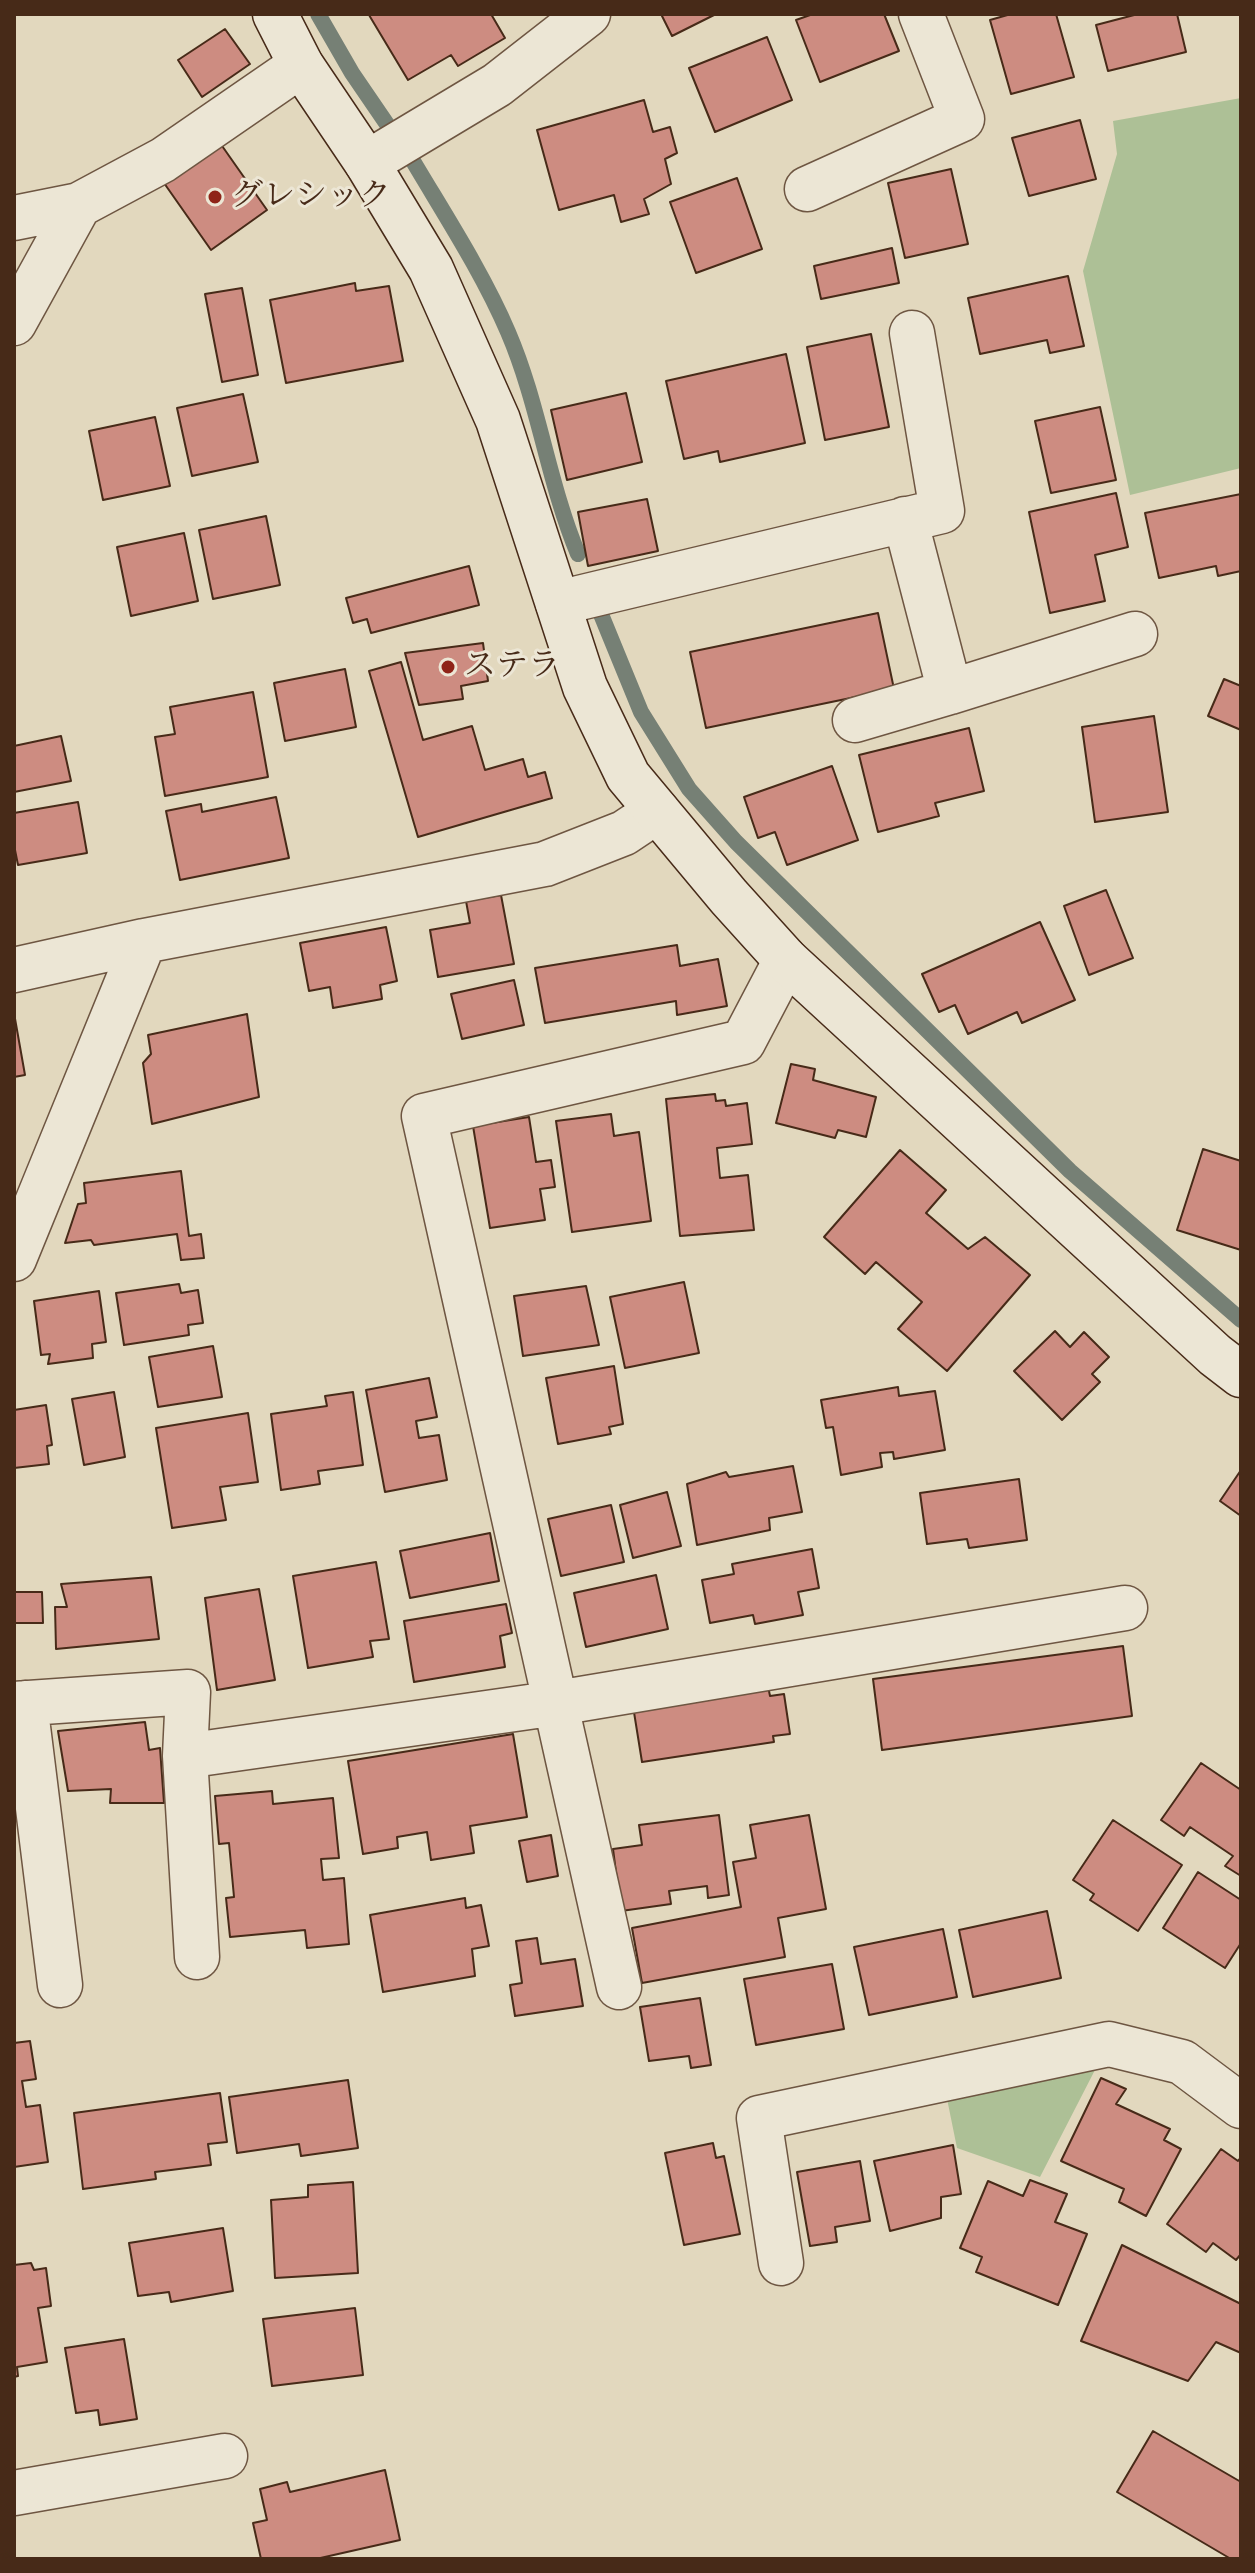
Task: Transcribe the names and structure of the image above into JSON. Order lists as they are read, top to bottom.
{
  "places": ["グレシック", "ステラ"]
}
